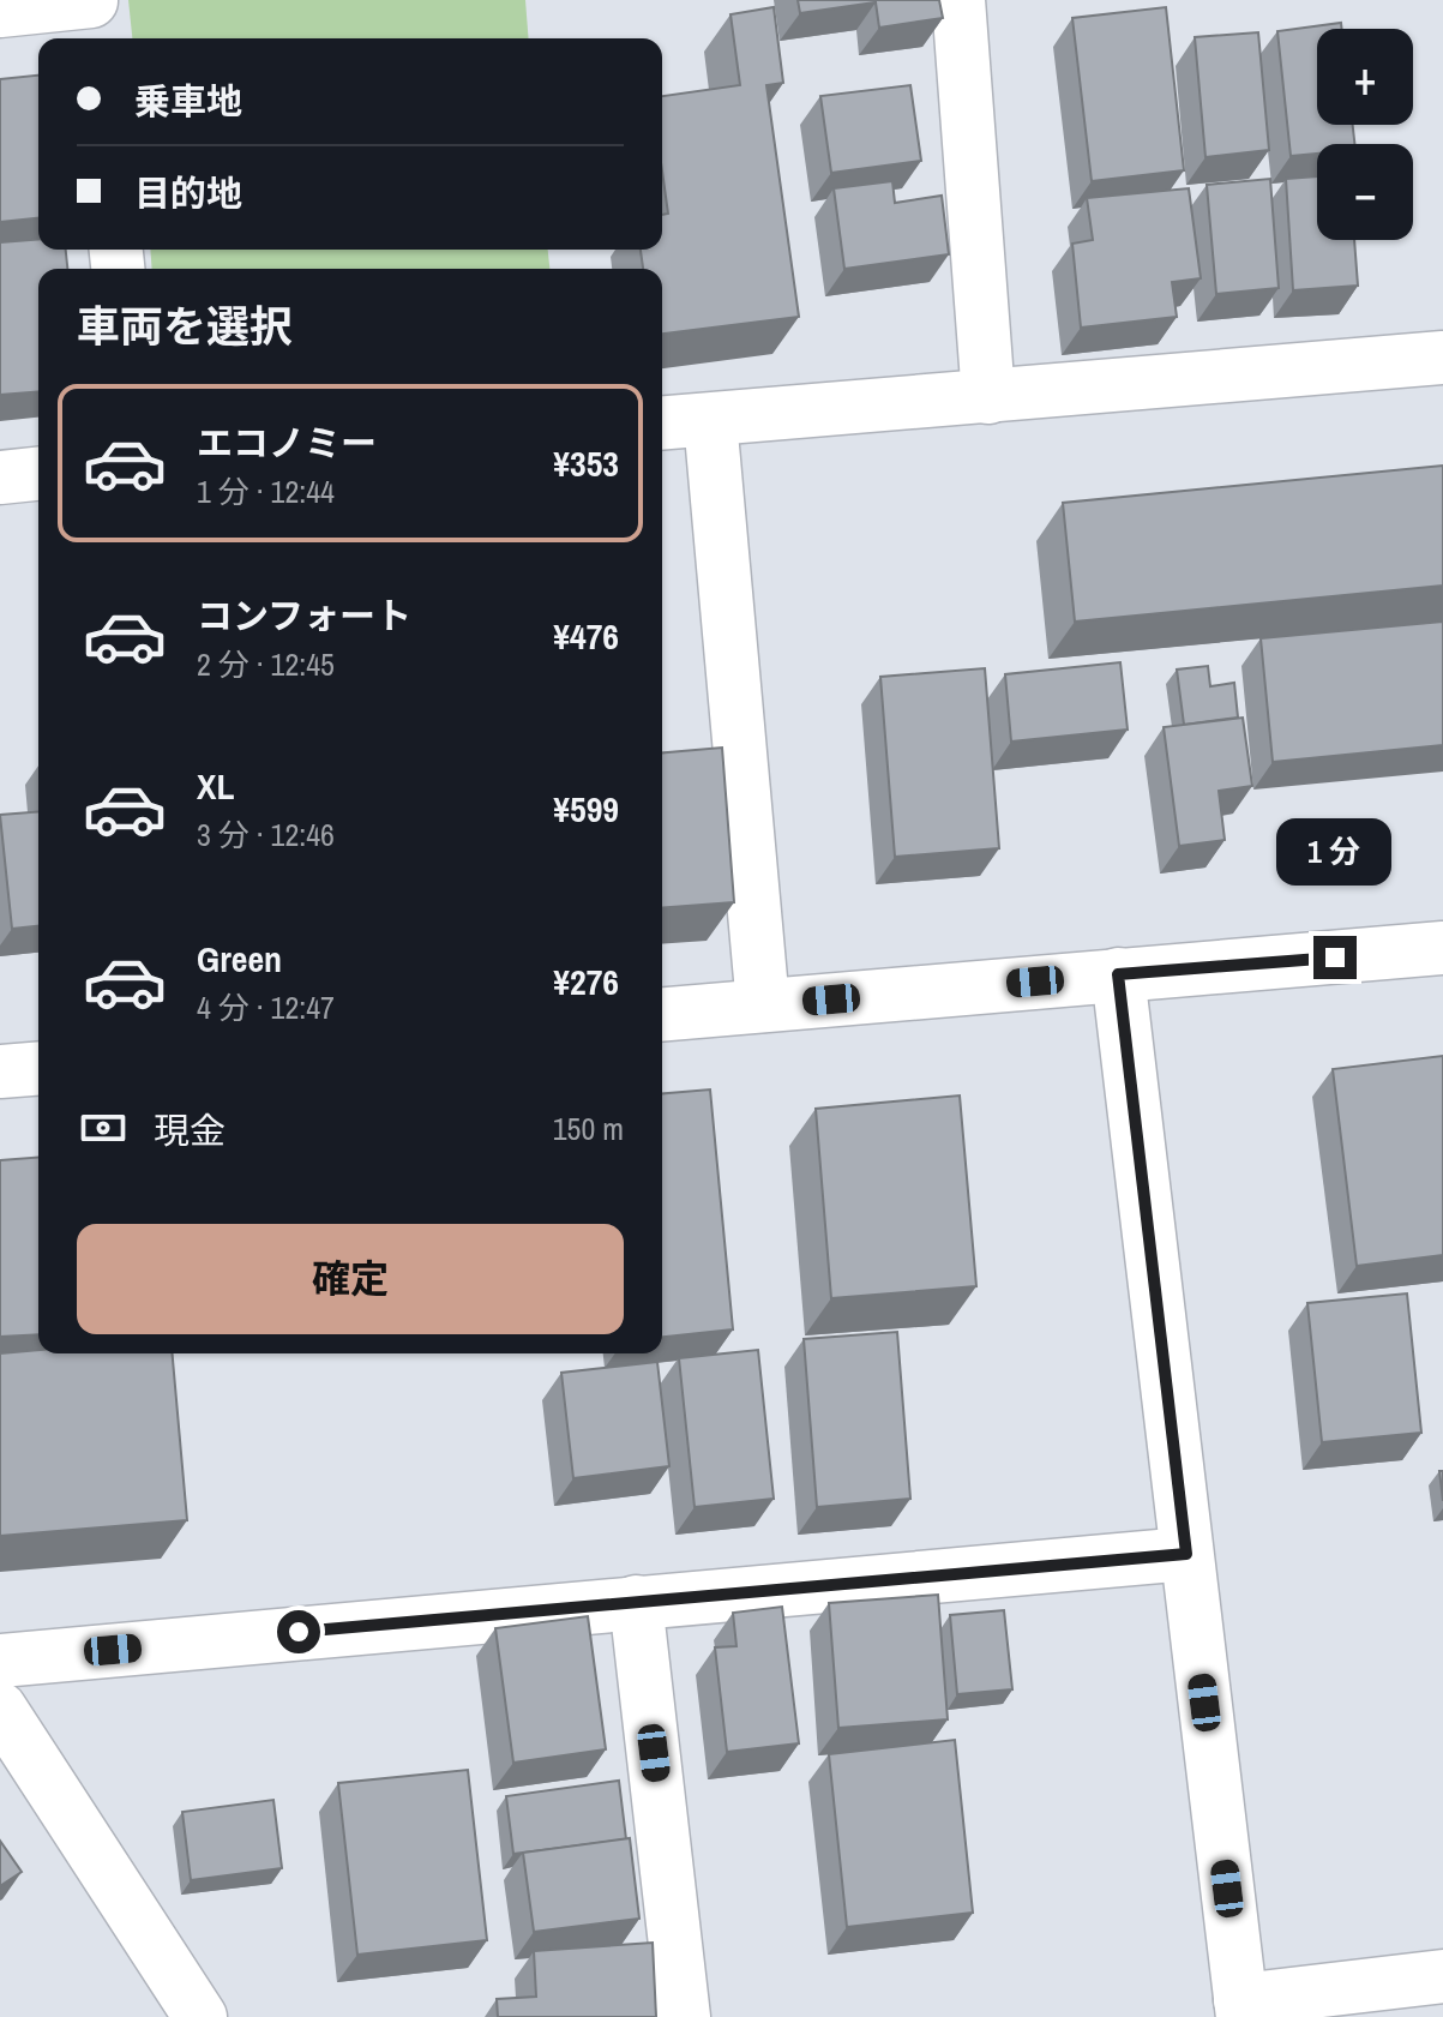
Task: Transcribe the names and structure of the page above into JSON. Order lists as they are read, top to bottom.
{
  "page": {
    "map_buttons": ["+", "−"],
    "banner": ["乗車地", "目的地"],
    "heading": "車両を選択",
    "list": [
      {
        "name": "エコノミー",
        "note": "1 分 · 12:44",
        "value": "¥353"
      },
      {
        "name": "コンフォート",
        "note": "2 分 · 12:45",
        "value": "¥476"
      },
      {
        "name": "XL",
        "note": "3 分 · 12:46",
        "value": "¥599"
      },
      {
        "name": "Green",
        "note": "4 分 · 12:47",
        "value": "¥276"
      }
    ],
    "bubble": "1 分",
    "pay": ["現金", "150 m"],
    "buttons": "確定"
  }
}
